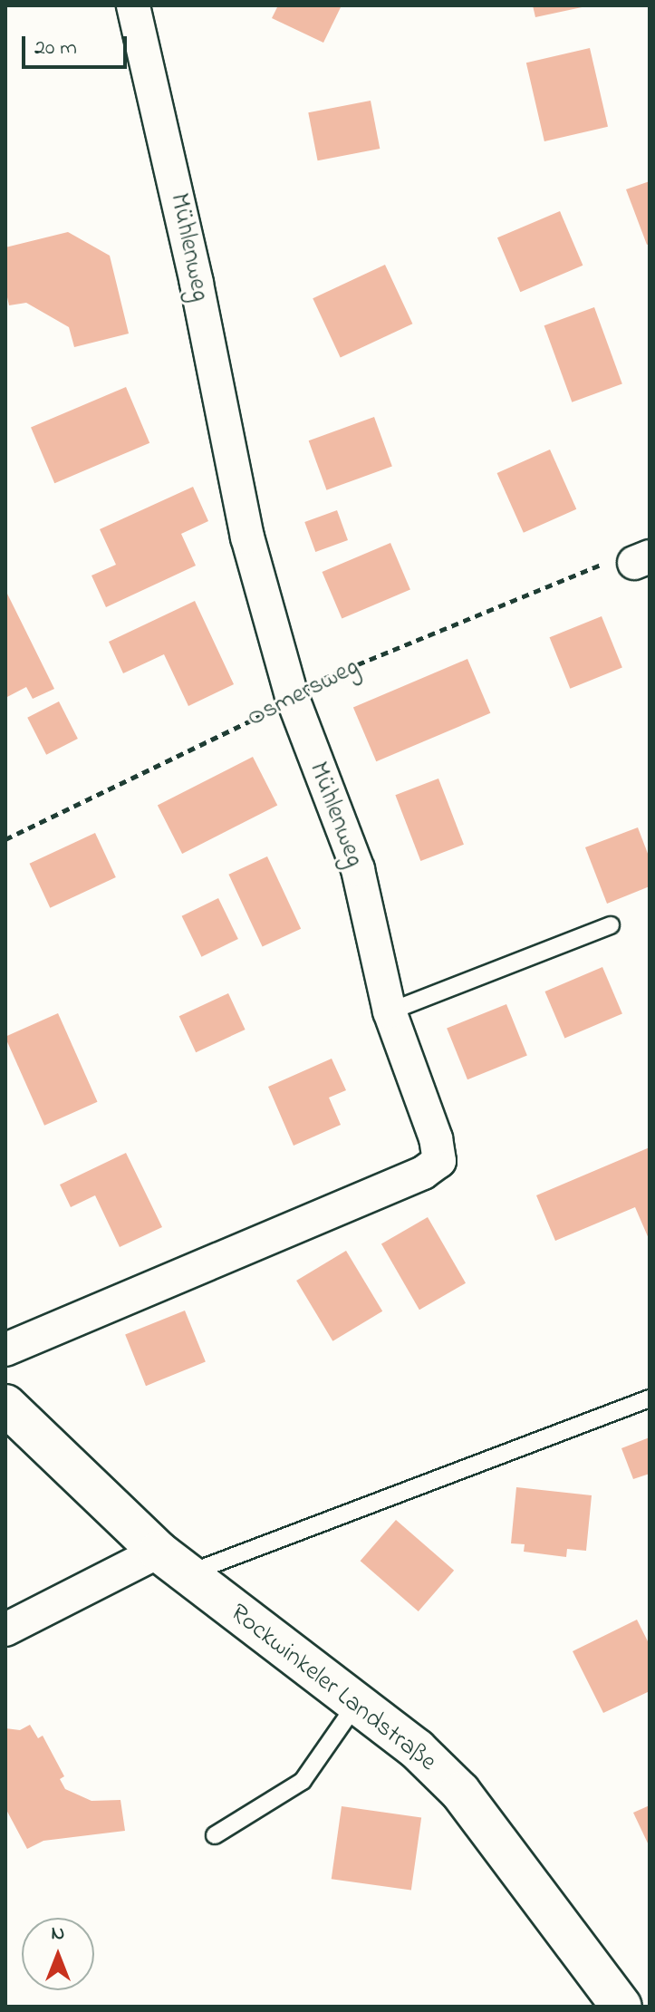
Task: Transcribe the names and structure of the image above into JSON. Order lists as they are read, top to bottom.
{
  "streets": {
    "main road": ["Rockwinkeler Landstraße"],
    "street": ["Mühlenweg"],
    "path": ["Osmersweg"]
  },
  "crossings": [
    ["Mühlenweg", "Osmersweg"]
  ],
  "scale_bar": "20 m",
  "north": "top"
}
